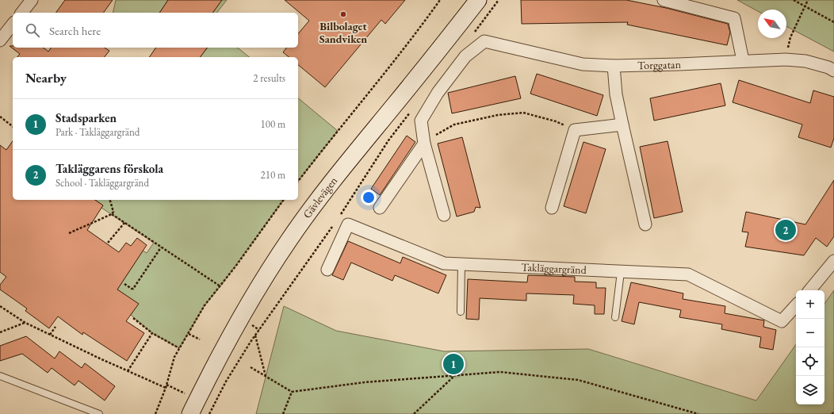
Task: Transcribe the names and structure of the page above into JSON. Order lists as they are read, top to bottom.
{
  "streets": {
    "main road": ["Gävlevägen"],
    "street": ["Torggatan", "Takläggargränd"]
  },
  "places": ["Bilbolaget Sandviken"],
  "north": "top left",
  "page": {
    "search": "Search here",
    "heading": ["Nearby", "2 results"],
    "list": [
      {
        "mark": "1",
        "name": "Stadsparken",
        "note": "Park · Takläggargränd",
        "value": "100 m"
      },
      {
        "mark": "2",
        "name": "Takläggarens förskola",
        "note": "School · Takläggargränd",
        "value": "210 m"
      }
    ],
    "pins": ["2", "1"],
    "map_buttons": ["+", "−"]
  }
}
